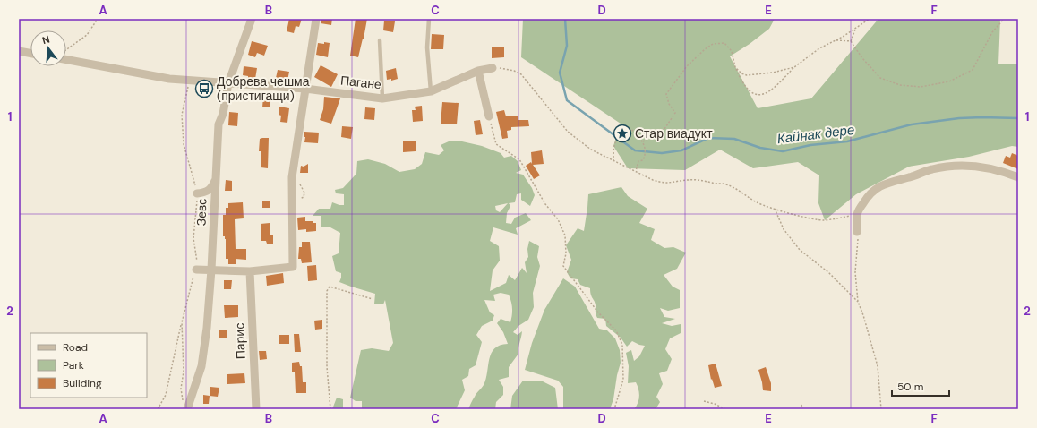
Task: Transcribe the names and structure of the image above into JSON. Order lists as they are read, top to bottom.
{
  "streets": {
    "street": ["Пагане", "Зевс", "Парис"]
  },
  "crossings": [
    ["Пагане", "Зевс"]
  ],
  "water": ["Кайнак дере"],
  "places": {
    "bus stop": ["Добрева чешма (пристигащи)"],
    "place": ["Стар виадукт"]
  },
  "legend": ["Road", "Park", "Building"],
  "scale_bar": "50 m",
  "north": "top",
  "grid": {
    "columns": [
      "A",
      "B",
      "C",
      "D",
      "E",
      "F"
    ],
    "rows": ["1", "2"]
  }
}
